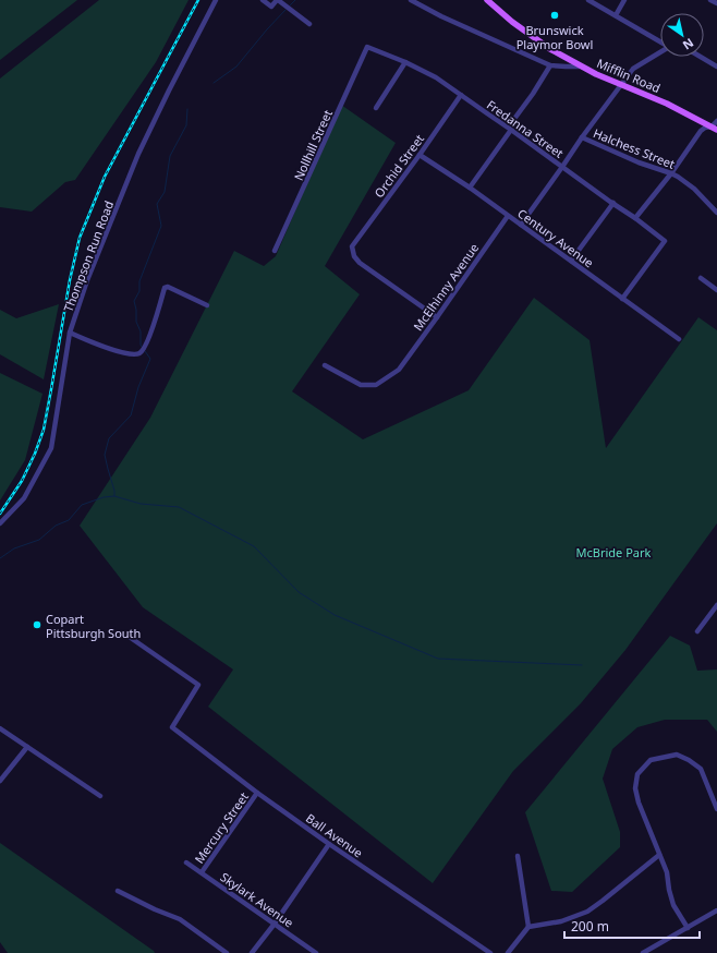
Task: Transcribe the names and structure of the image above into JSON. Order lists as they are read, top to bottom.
{
  "streets": {
    "main road": ["Mifflin Road"],
    "street": [
      "Fredanna Street",
      "Nollhill Street",
      "Halchess Street",
      "Orchid Street",
      "Century Avenue",
      "Thompson Run Road",
      "McElhinny Avenue",
      "Mercury Street",
      "Ball Avenue",
      "Skylark Avenue"
    ]
  },
  "crossings": [
    ["Fredanna Street", "Nollhill Street"],
    ["Fredanna Street", "Orchid Street"],
    ["Fredanna Street", "Century Avenue"],
    ["Orchid Street", "Century Avenue"],
    ["Orchid Street", "McElhinny Avenue"],
    ["Century Avenue", "McElhinny Avenue"],
    ["Mercury Street", "Ball Avenue"],
    ["Mercury Street", "Skylark Avenue"]
  ],
  "parks": ["McBride Park"],
  "places": ["Brunswick Playmor Bowl", "Copart Pittsburgh South"],
  "scale_bar": "200 m",
  "north": "bottom right"
}
